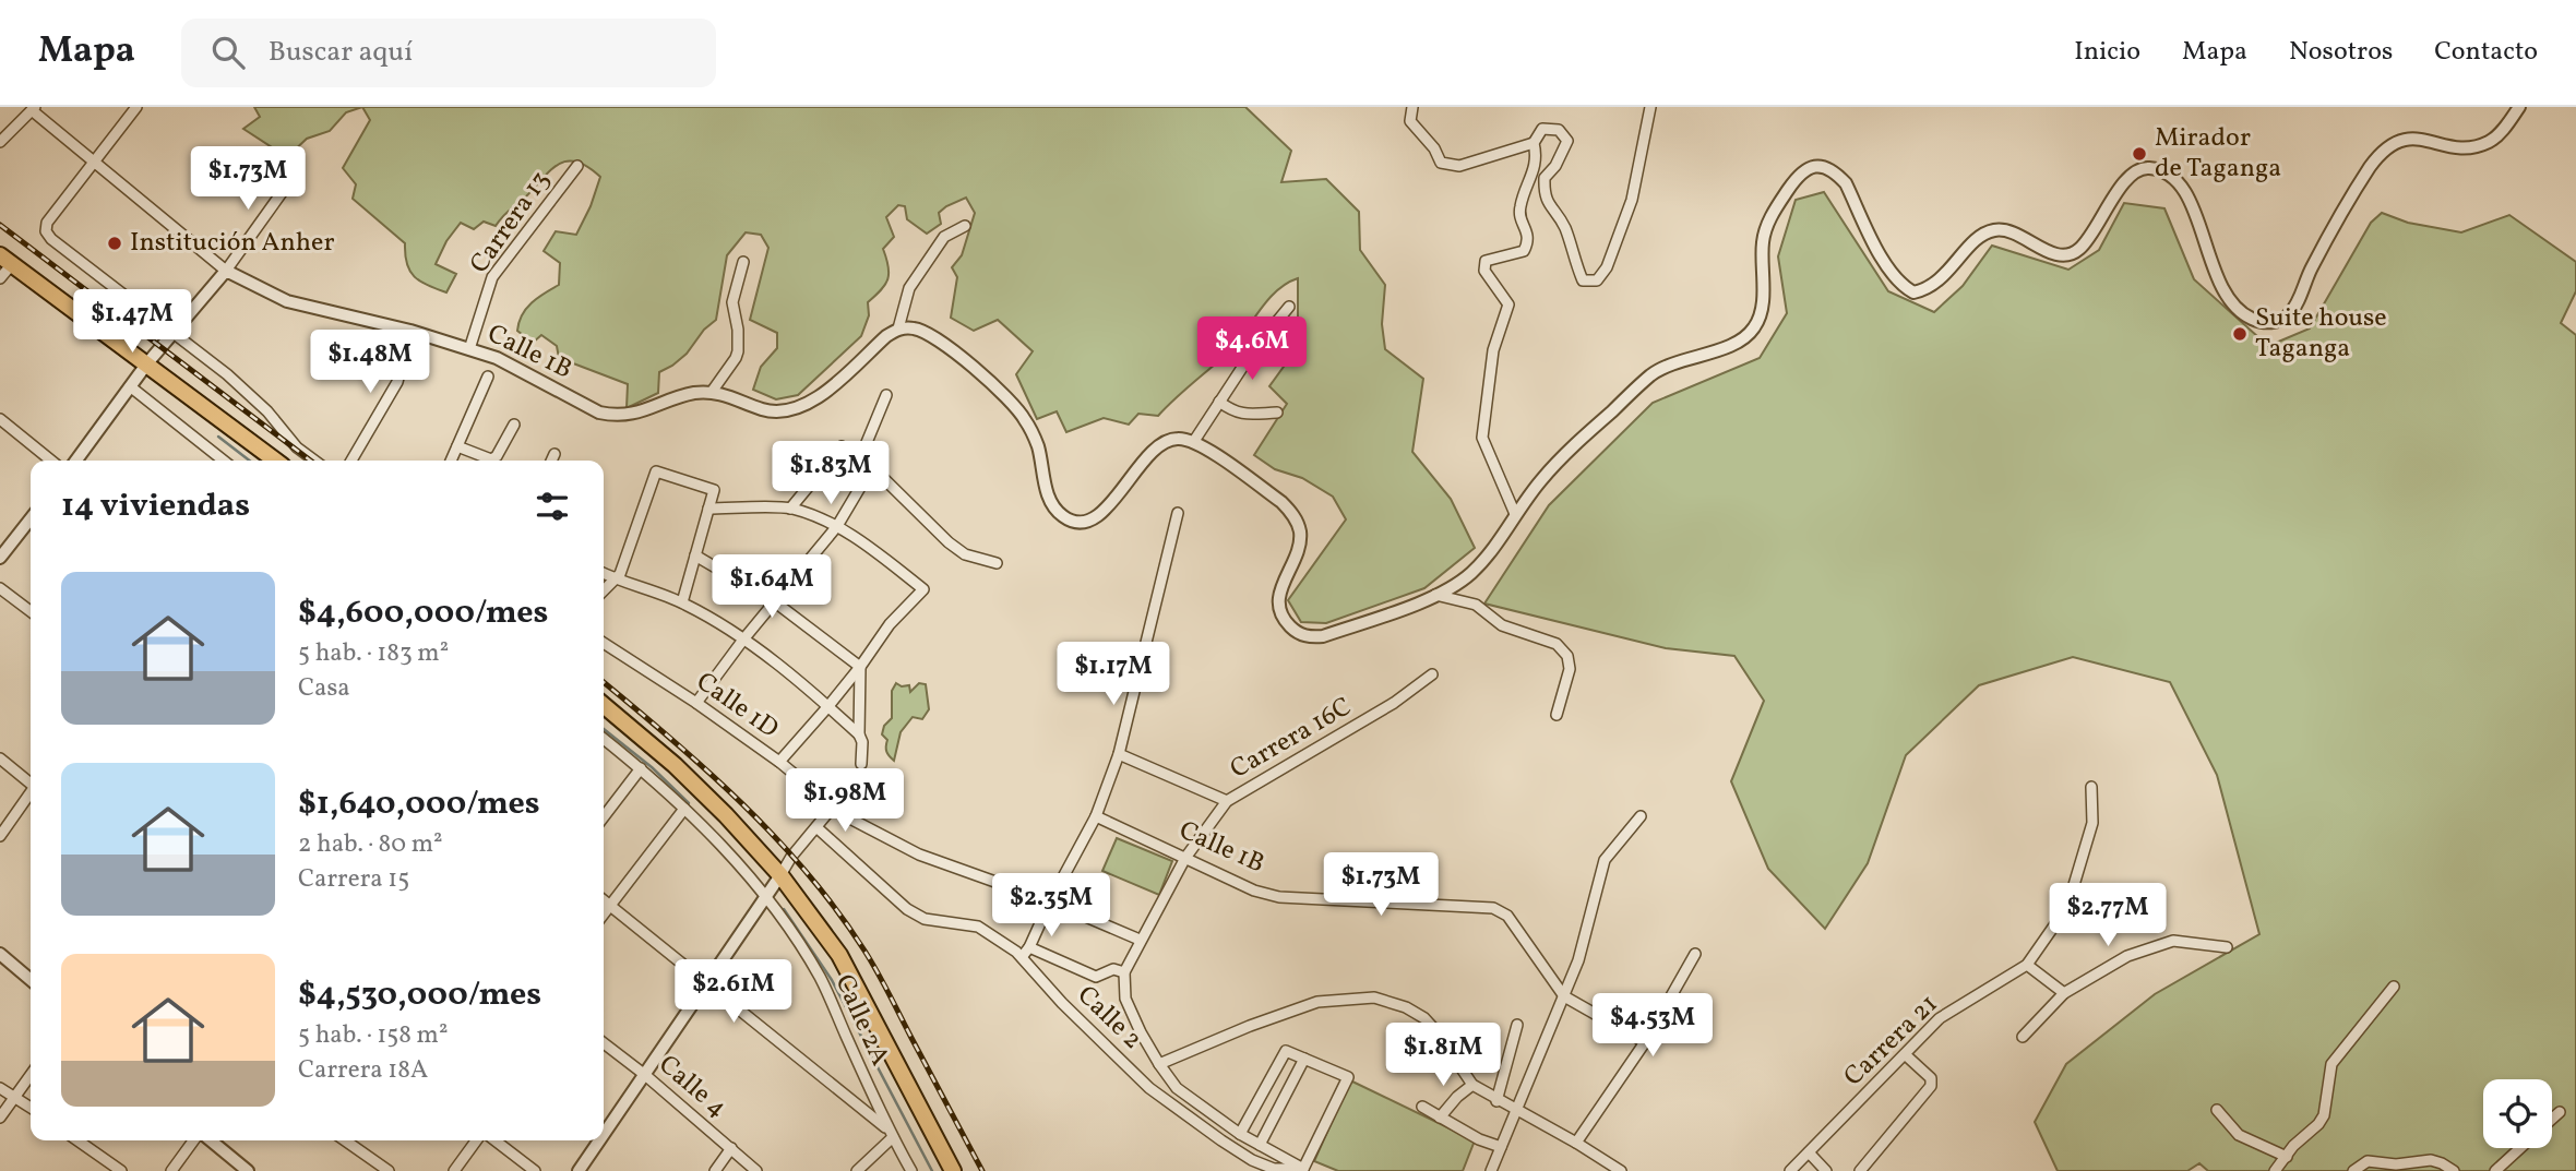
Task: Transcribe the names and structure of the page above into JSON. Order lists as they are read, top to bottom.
{
  "streets": {
    "street": [
      "Carrera 13",
      "Calle 1B",
      "Calle 1D",
      "Carrera 16C",
      "Calle 2",
      "Calle 2A",
      "Carrera 21",
      "Calle 4"
    ]
  },
  "crossings": [
    ["Carrera 13", "Calle 1B"],
    ["Calle 1B", "Carrera 16C"],
    ["Calle 1D", "Carrera 16C"]
  ],
  "places": ["Mirador de Taganga", "Institución Anher", "Suite house Taganga"],
  "page": {
    "header": "Mapa",
    "search": "Buscar aquí",
    "nav": [
      "Inicio",
      "Mapa",
      "Nosotros",
      "Contacto"
    ],
    "price": [
      "$1.73M",
      "$1.47M",
      "$4.6M",
      "$1.48M",
      "$1.83M",
      "$1.64M",
      "$1.17M",
      "$1.98M",
      "$1.73M",
      "$2.35M",
      "$2.77M",
      "$2.61M",
      "$4.53M",
      "$1.81M"
    ],
    "heading": "14 viviendas",
    "list": [
      {
        "name": "$4,600,000/mes",
        "note": "5 hab. · 183 m² · Casa"
      },
      {
        "name": "$1,640,000/mes",
        "note": "2 hab. · 80 m² · Carrera 15"
      },
      {
        "name": "$4,530,000/mes",
        "note": "5 hab. · 158 m² · Carrera 18A"
      }
    ]
  }
}
